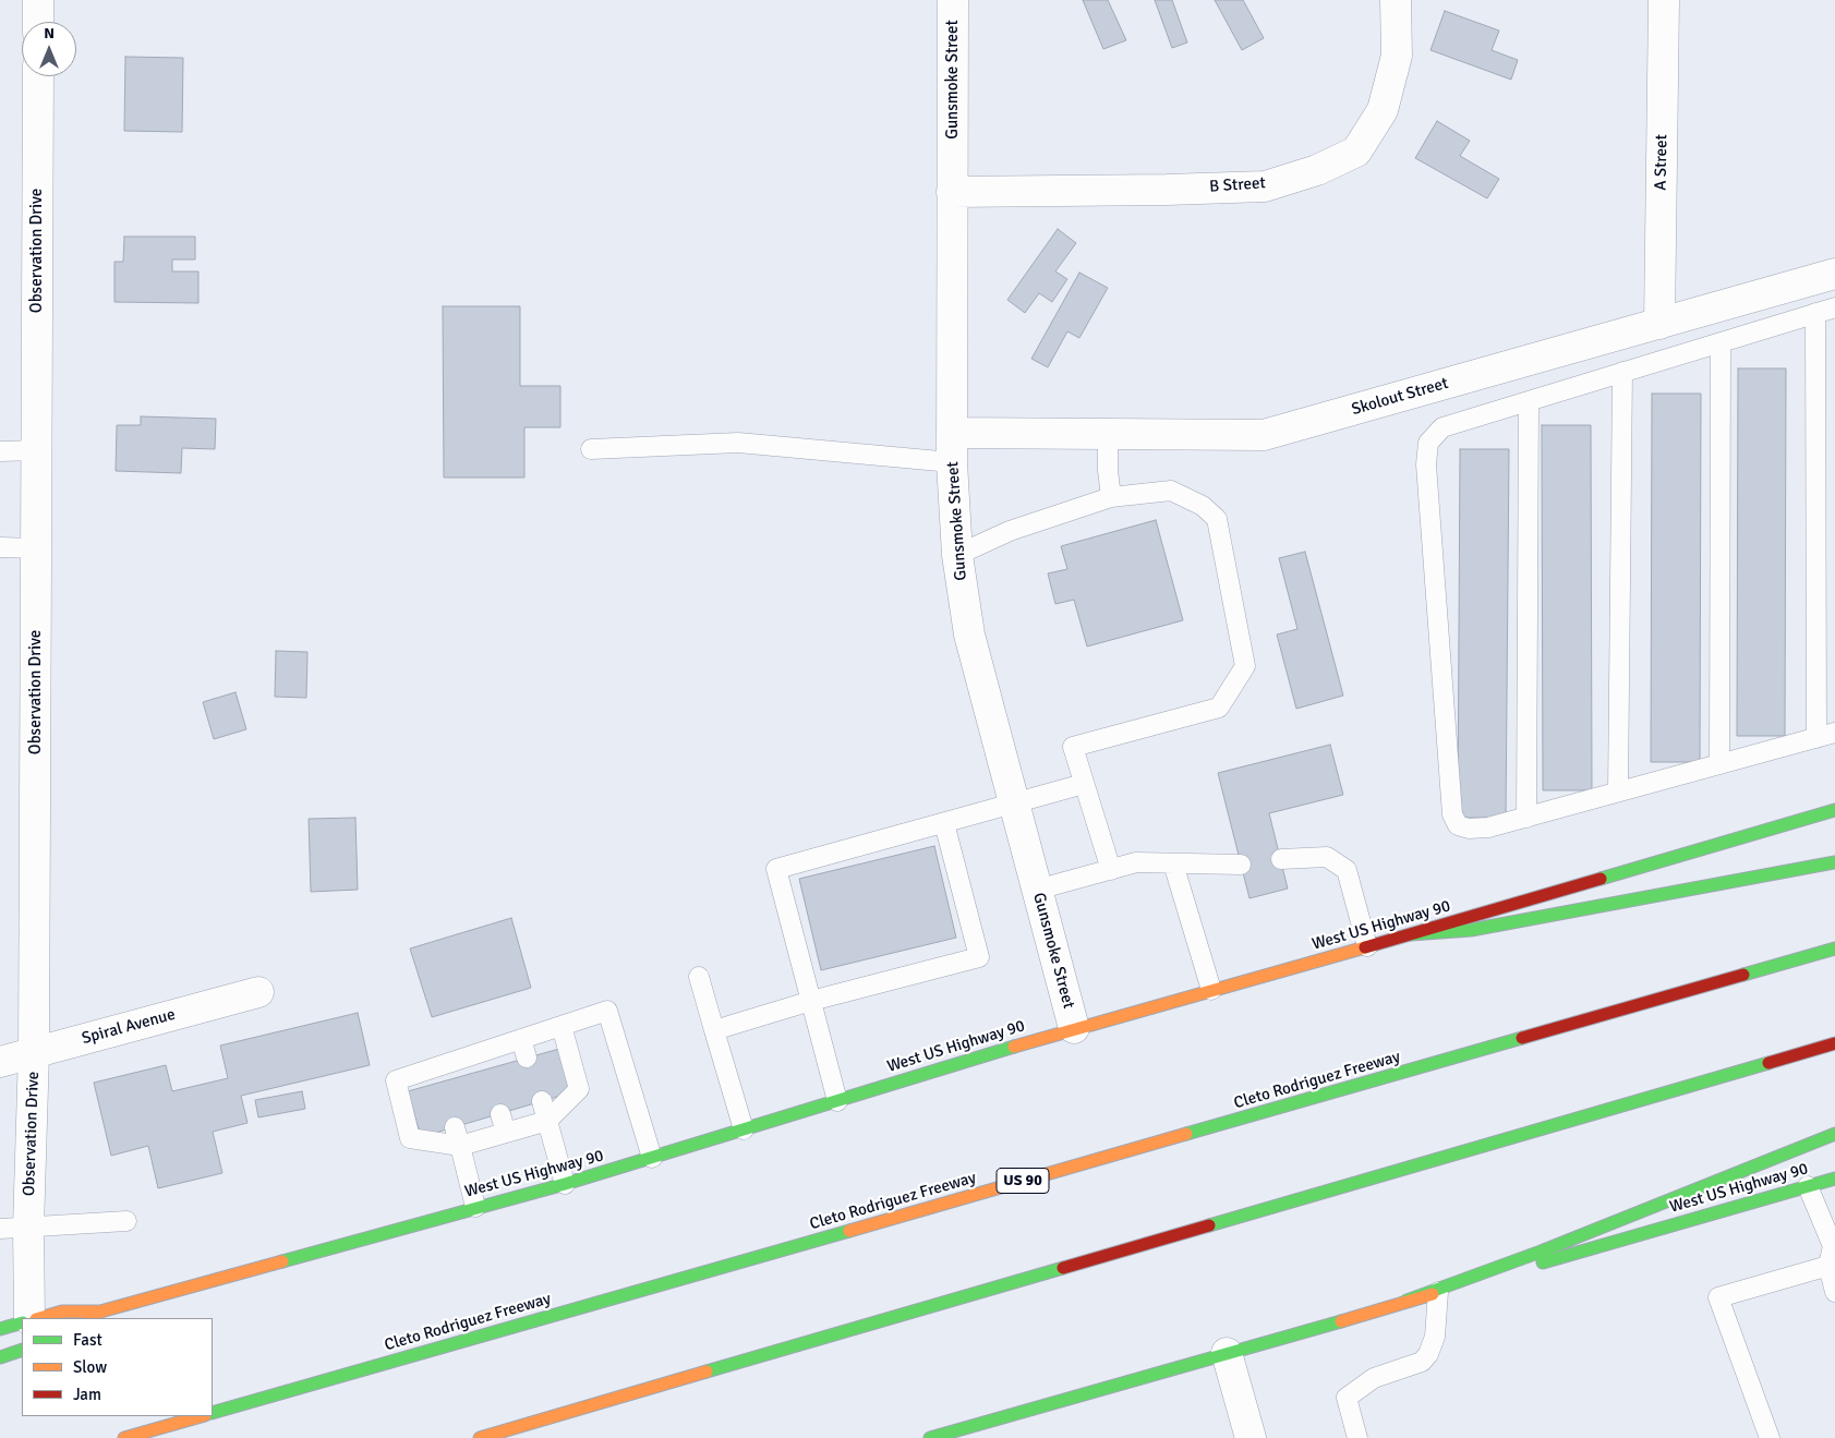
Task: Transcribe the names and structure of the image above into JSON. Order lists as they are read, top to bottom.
{
  "streets": {
    "main road": ["West US Highway 90", "Cleto Rodriguez Freeway", "US 90"],
    "street": [
      "Gunsmoke Street",
      "A Street",
      "B Street",
      "Observation Drive",
      "Skolout Street",
      "Spiral Avenue"
    ]
  },
  "crossings": [
    ["Gunsmoke Street", "B Street"],
    ["Gunsmoke Street", "Skolout Street"],
    ["Gunsmoke Street", "West US Highway 90"],
    ["A Street", "Skolout Street"],
    ["Observation Drive", "Spiral Avenue"]
  ],
  "legend": ["Fast", "Slow", "Jam"],
  "north": "top"
}
